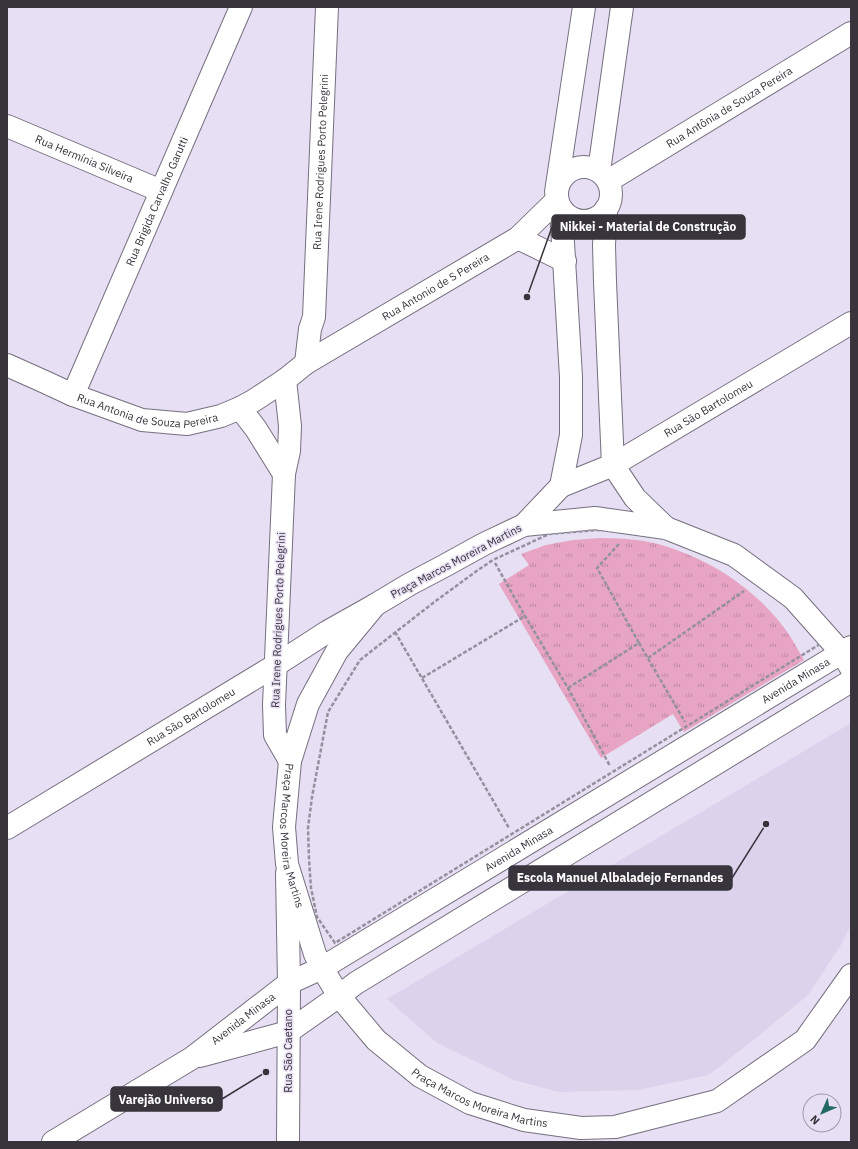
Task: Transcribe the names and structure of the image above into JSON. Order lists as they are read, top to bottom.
{
  "streets": {
    "main road": [
      "Rua Antônia de Souza Pereira",
      "Rua Hermínia Silveira",
      "Rua Irene Rodrigues Porto Pelegrini",
      "Rua Brigida Carvalho Garutti",
      "Rua Antonio de S Pereira",
      "Rua Antonia de Souza Pereira",
      "Rua São Bartolomeu",
      "Praça Marcos Moreira Martins",
      "Avenida Minasa",
      "Rua São Caetano"
    ]
  },
  "crossings": [
    ["Rua Antônia de Souza Pereira", "Rua Antonio de S Pereira"],
    ["Rua Hermínia Silveira", "Rua Brigida Carvalho Garutti"],
    ["Rua Irene Rodrigues Porto Pelegrini", "Rua Antonio de S Pereira"],
    ["Rua Irene Rodrigues Porto Pelegrini", "Rua Antonia de Souza Pereira"],
    ["Rua Irene Rodrigues Porto Pelegrini", "Rua São Bartolomeu"],
    ["Rua Irene Rodrigues Porto Pelegrini", "Praça Marcos Moreira Martins"],
    ["Rua Brigida Carvalho Garutti", "Rua Antonia de Souza Pereira"],
    ["Rua São Bartolomeu", "Praça Marcos Moreira Martins"],
    ["Praça Marcos Moreira Martins", "Avenida Minasa"],
    ["Praça Marcos Moreira Martins", "Rua São Caetano"],
    ["Avenida Minasa", "Rua São Caetano"]
  ],
  "places": ["Nikkei - Material de Construção", "Escola Manuel Albaladejo Fernandes", "Varejão Universo"],
  "north": "bottom left"
}
